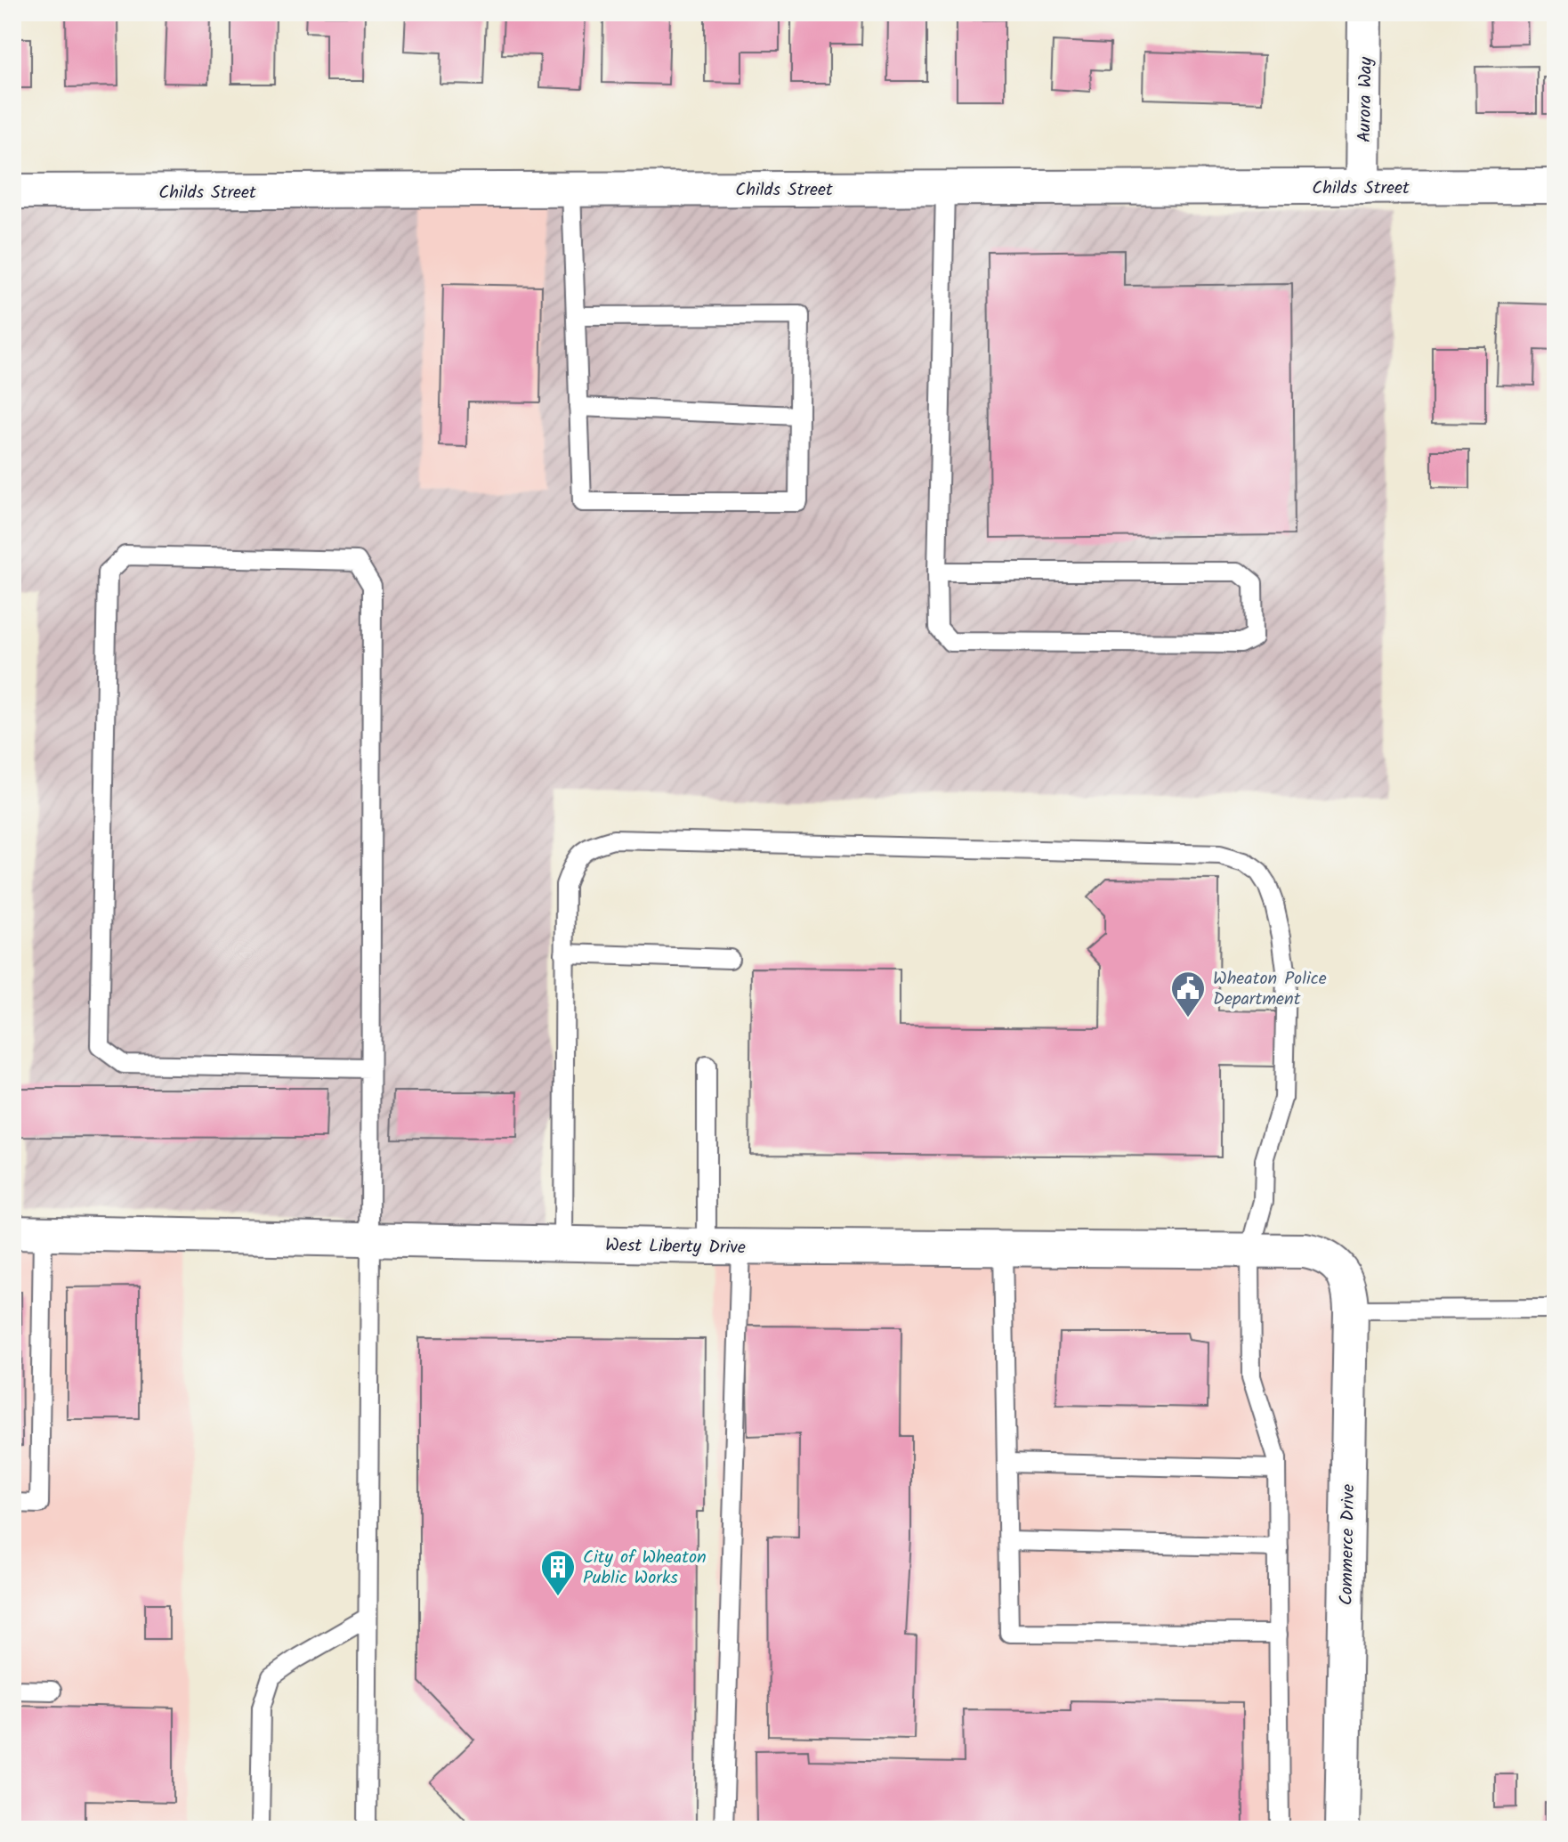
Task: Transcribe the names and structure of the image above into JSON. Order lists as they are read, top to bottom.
{
  "streets": {
    "street": [
      "Aurora Way",
      "Childs Street",
      "West Liberty Drive",
      "Commerce Drive"
    ]
  },
  "crossings": [
    ["Aurora Way", "Childs Street"],
    ["West Liberty Drive", "Commerce Drive"]
  ],
  "places": {
    "public building": ["Wheaton Police Department"],
    "building": ["City of Wheaton Public Works"]
  }
}
